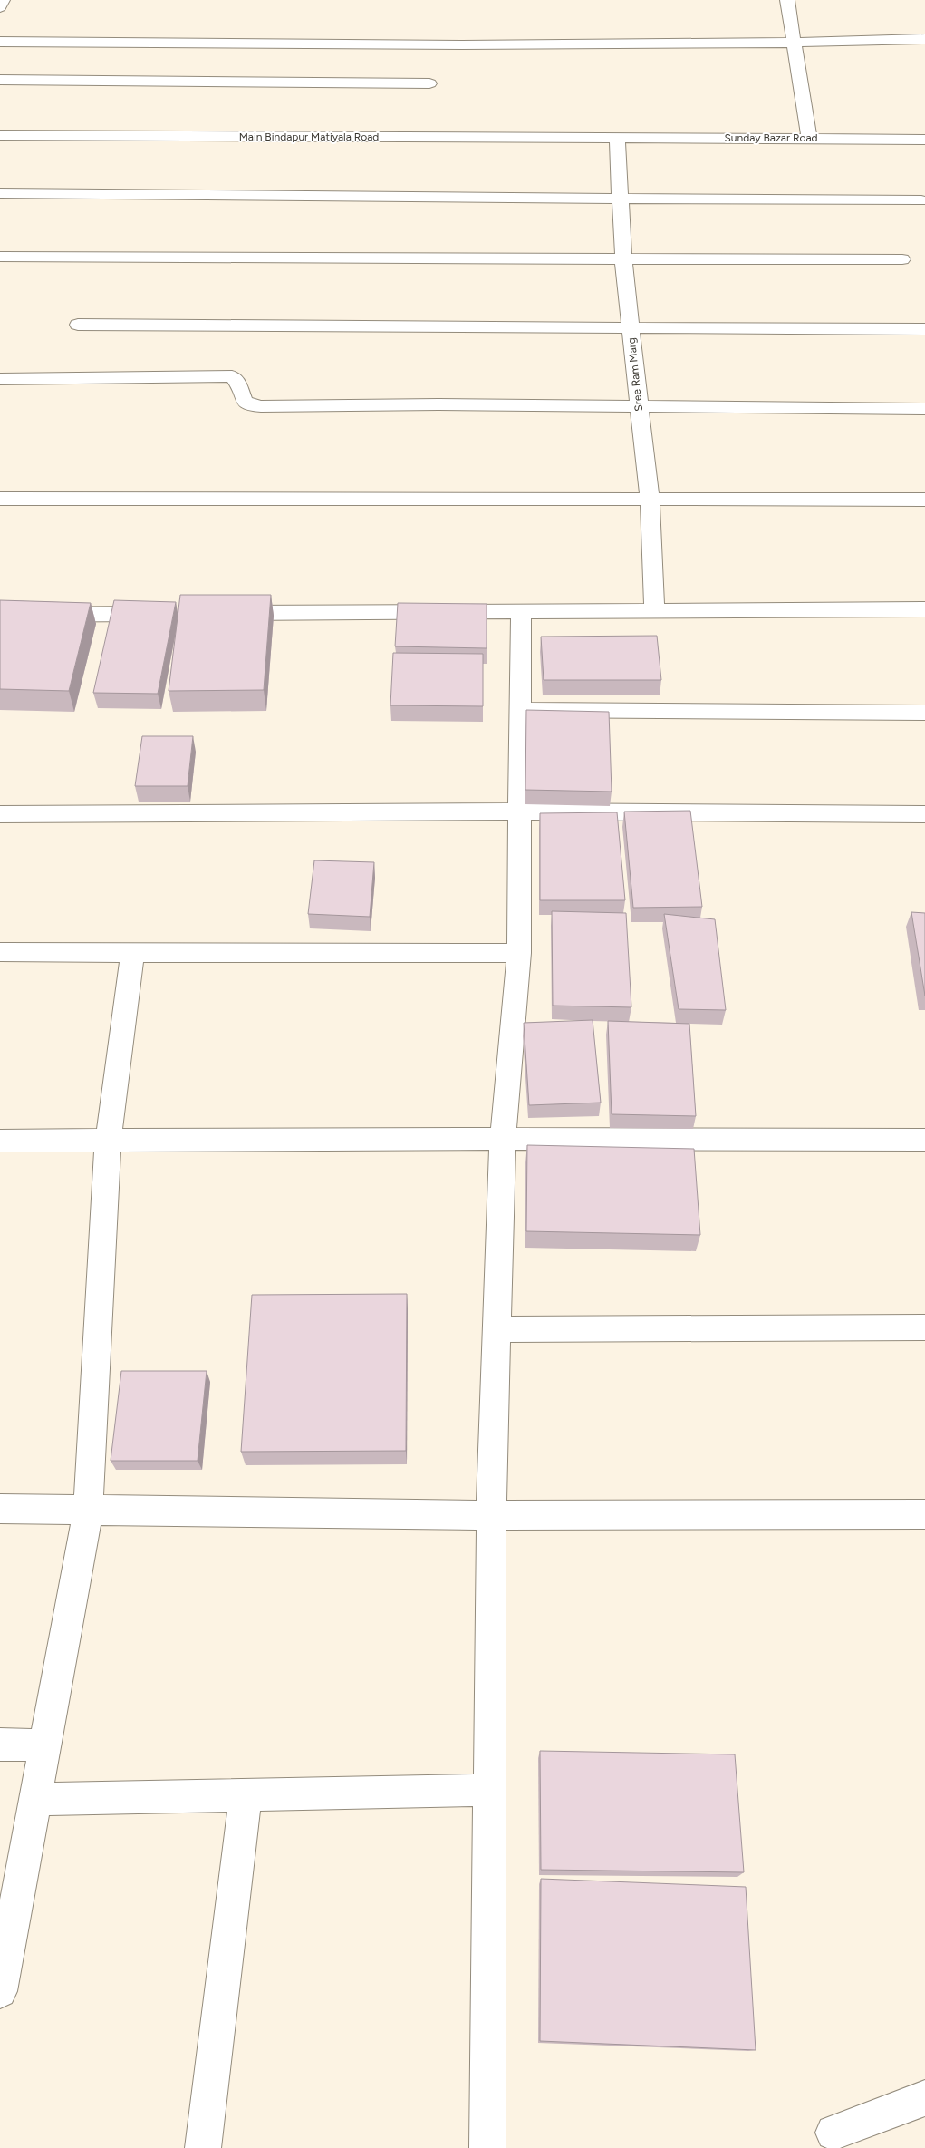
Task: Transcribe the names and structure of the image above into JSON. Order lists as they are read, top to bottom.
{
  "streets": {
    "street": ["Main Bindapur Matiyala Road", "Sunday Bazar Road", "Sree Ram Marg"]
  },
  "crossings": [
    ["Main Bindapur Matiyala Road", "Sunday Bazar Road"],
    ["Main Bindapur Matiyala Road", "Sree Ram Marg"],
    ["Sunday Bazar Road", "Sree Ram Marg"]
  ]
}
